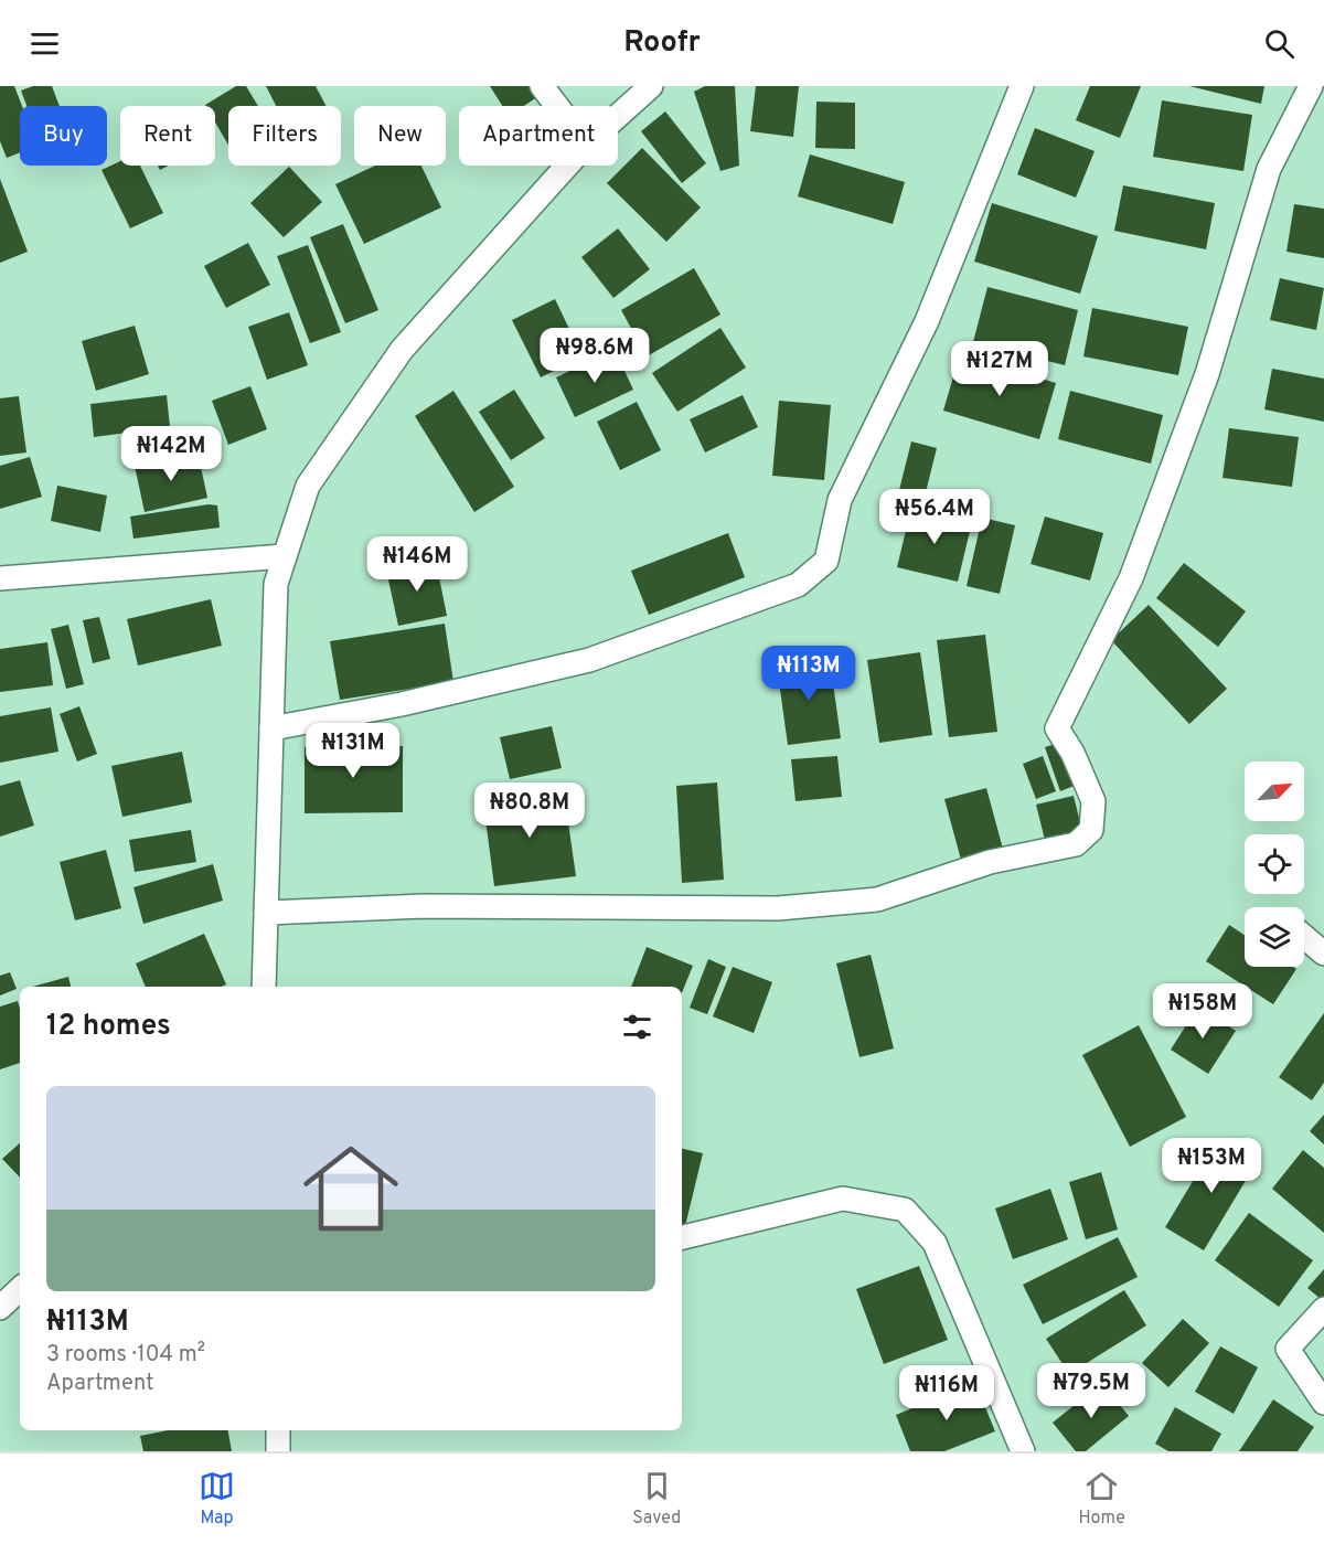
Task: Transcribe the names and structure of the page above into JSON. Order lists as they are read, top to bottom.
{
  "north": "top right",
  "page": {
    "header": "Roofr",
    "chip": [
      "Buy",
      "Rent",
      "Filters",
      "New",
      "Apartment"
    ],
    "price": [
      "₦98.6M",
      "₦127M",
      "₦142M",
      "₦56.4M",
      "₦146M",
      "₦113M",
      "₦131M",
      "₦80.8M",
      "₦158M",
      "₦153M",
      "₦79.5M",
      "₦116M"
    ],
    "heading": "12 homes",
    "list": [
      {
        "name": "₦113M",
        "note": "3 rooms · 104 m² · Apartment"
      }
    ],
    "tabs": ["Map", "Saved", "Home"]
  }
}
